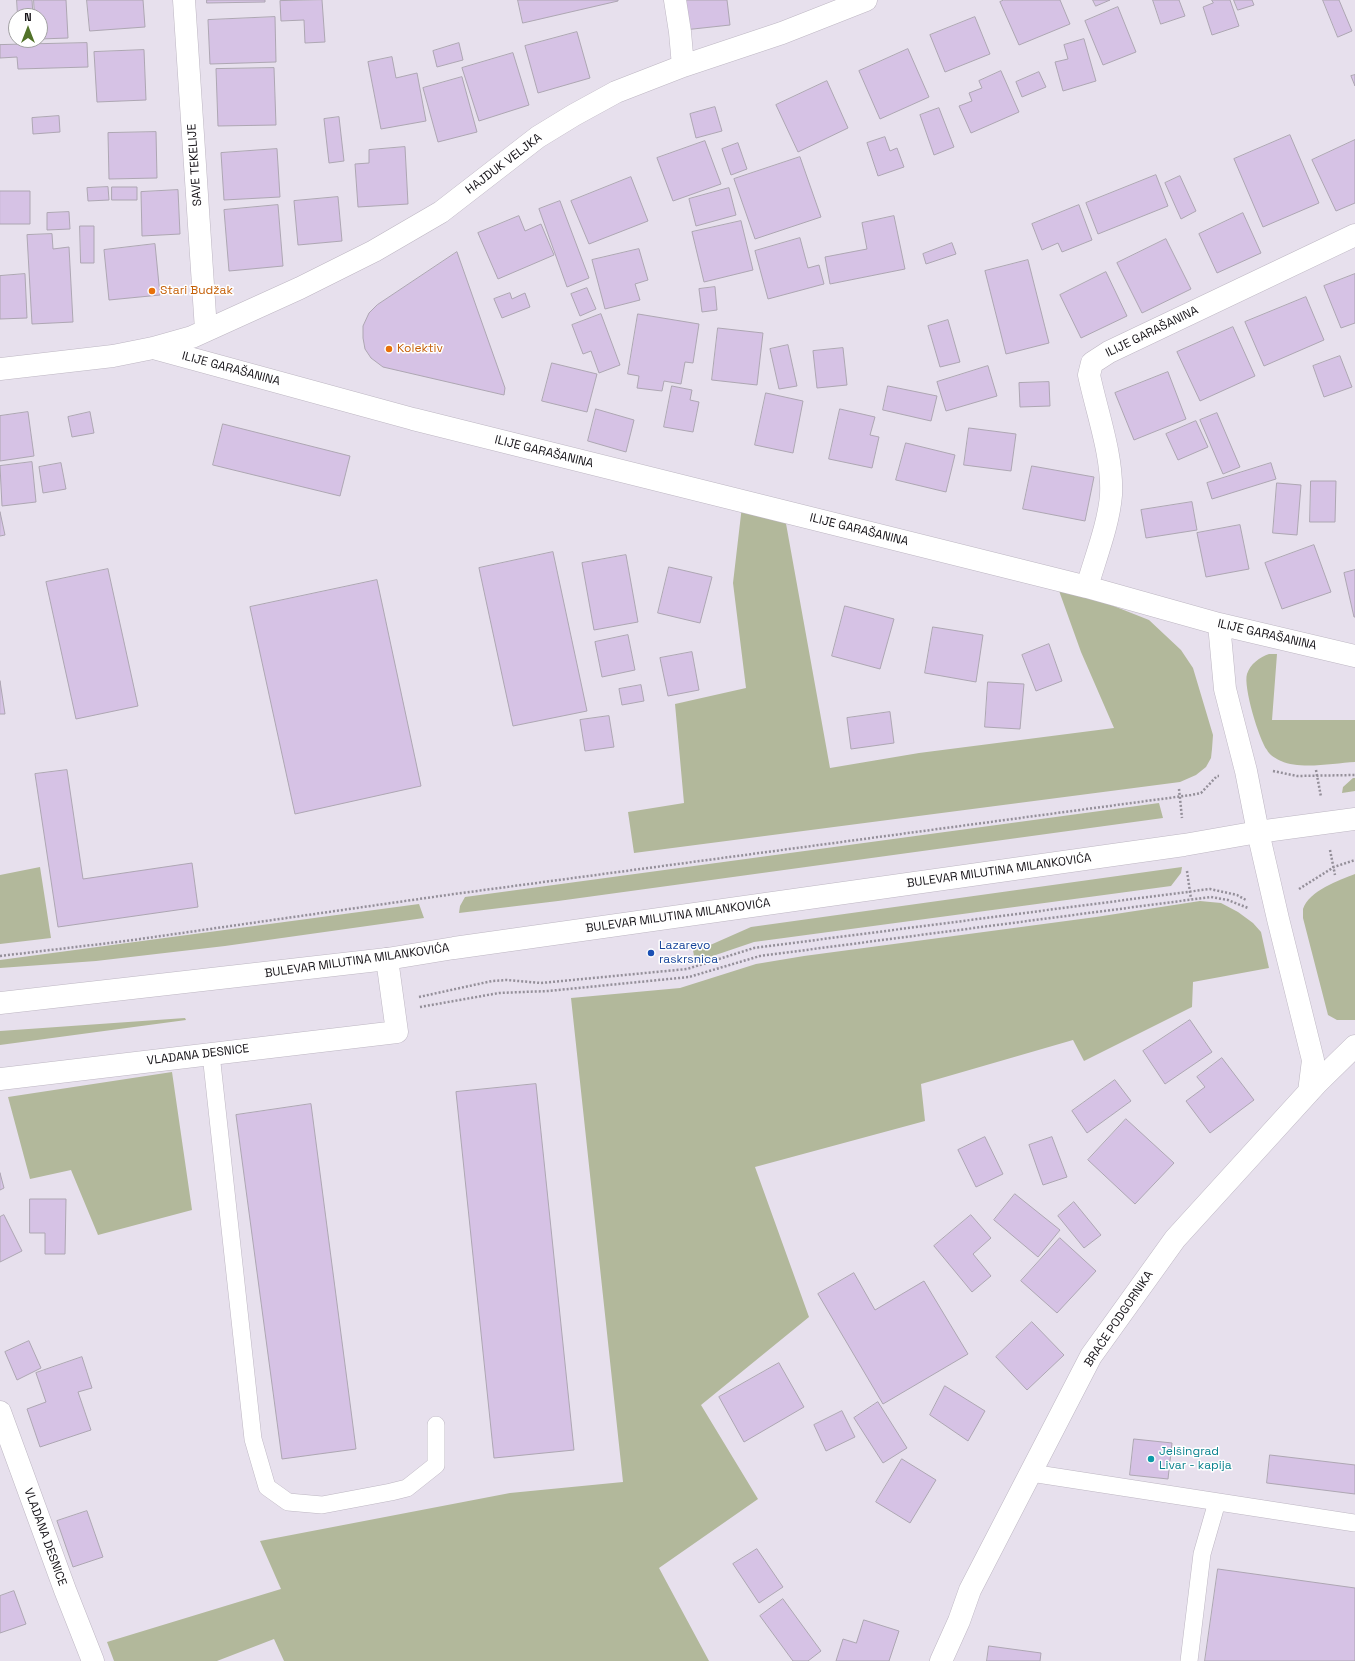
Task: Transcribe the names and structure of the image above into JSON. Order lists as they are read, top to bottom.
{
  "streets": {
    "street": [
      "HAJDUK VELJKA",
      "SAVE TEKELIJE",
      "ILIJE GARAŠANINA",
      "BULEVAR MILUTINA MILANKOVIĆA",
      "VLADANA DESNICE",
      "BRAĆE PODGORNIKA"
    ]
  },
  "crossings": [
    ["HAJDUK VELJKA", "SAVE TEKELIJE"],
    ["HAJDUK VELJKA", "ILIJE GARAŠANINA"]
  ],
  "places": [
    "Stari Budžak",
    "Kolektiv",
    "Lazarevo raskrsnica",
    "Jelšingrad Livar - kapija"
  ],
  "north": "top"
}
